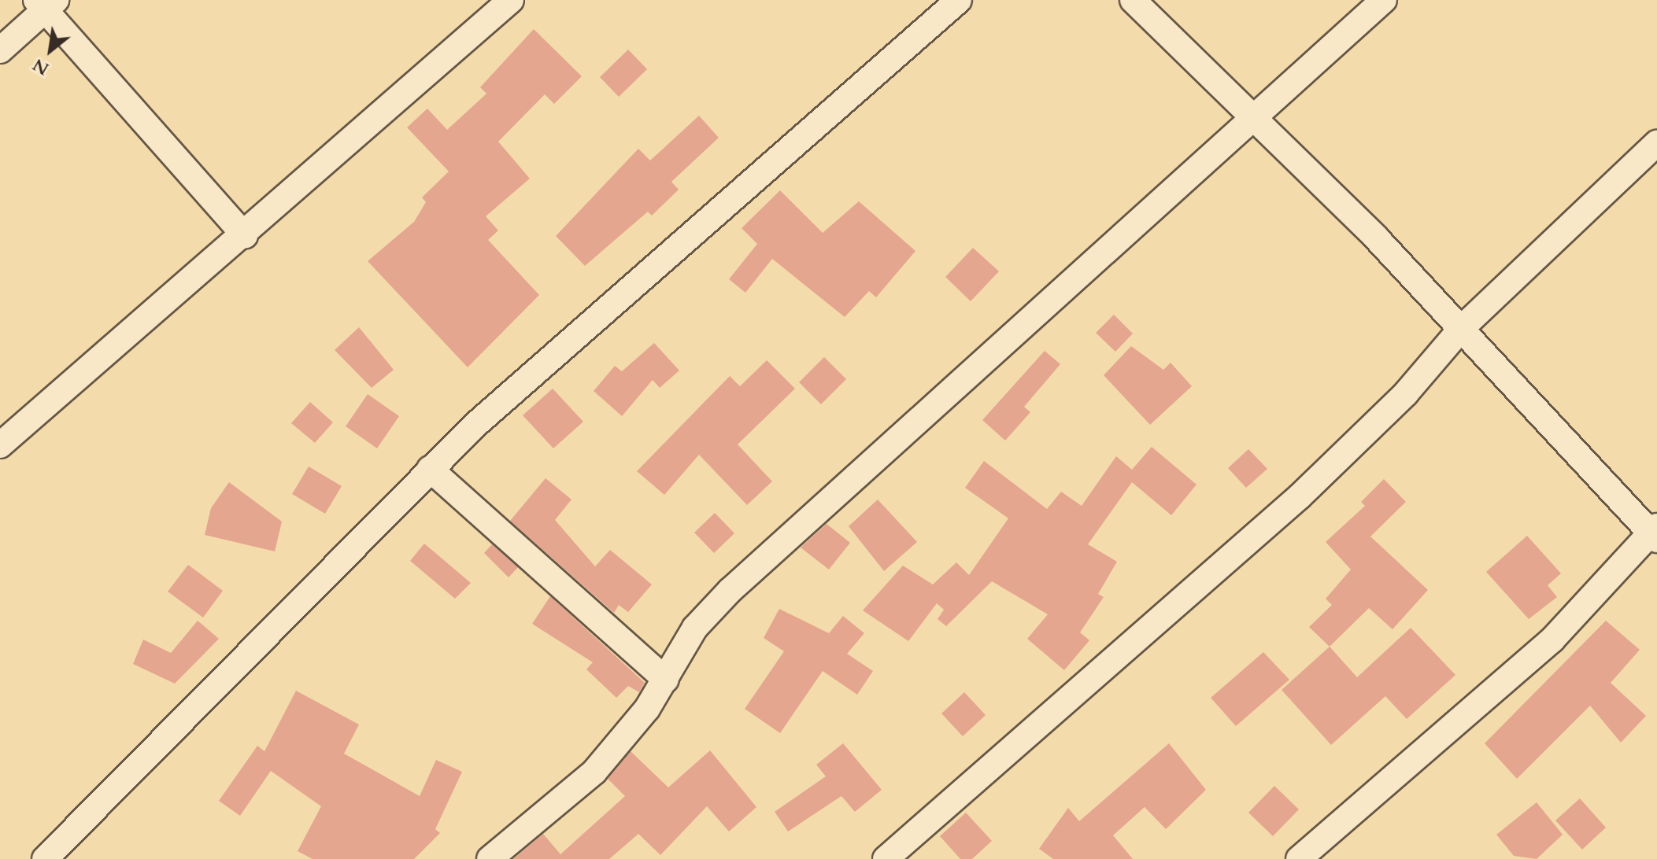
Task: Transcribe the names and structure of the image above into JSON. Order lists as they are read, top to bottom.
{
  "north": "bottom left"
}
